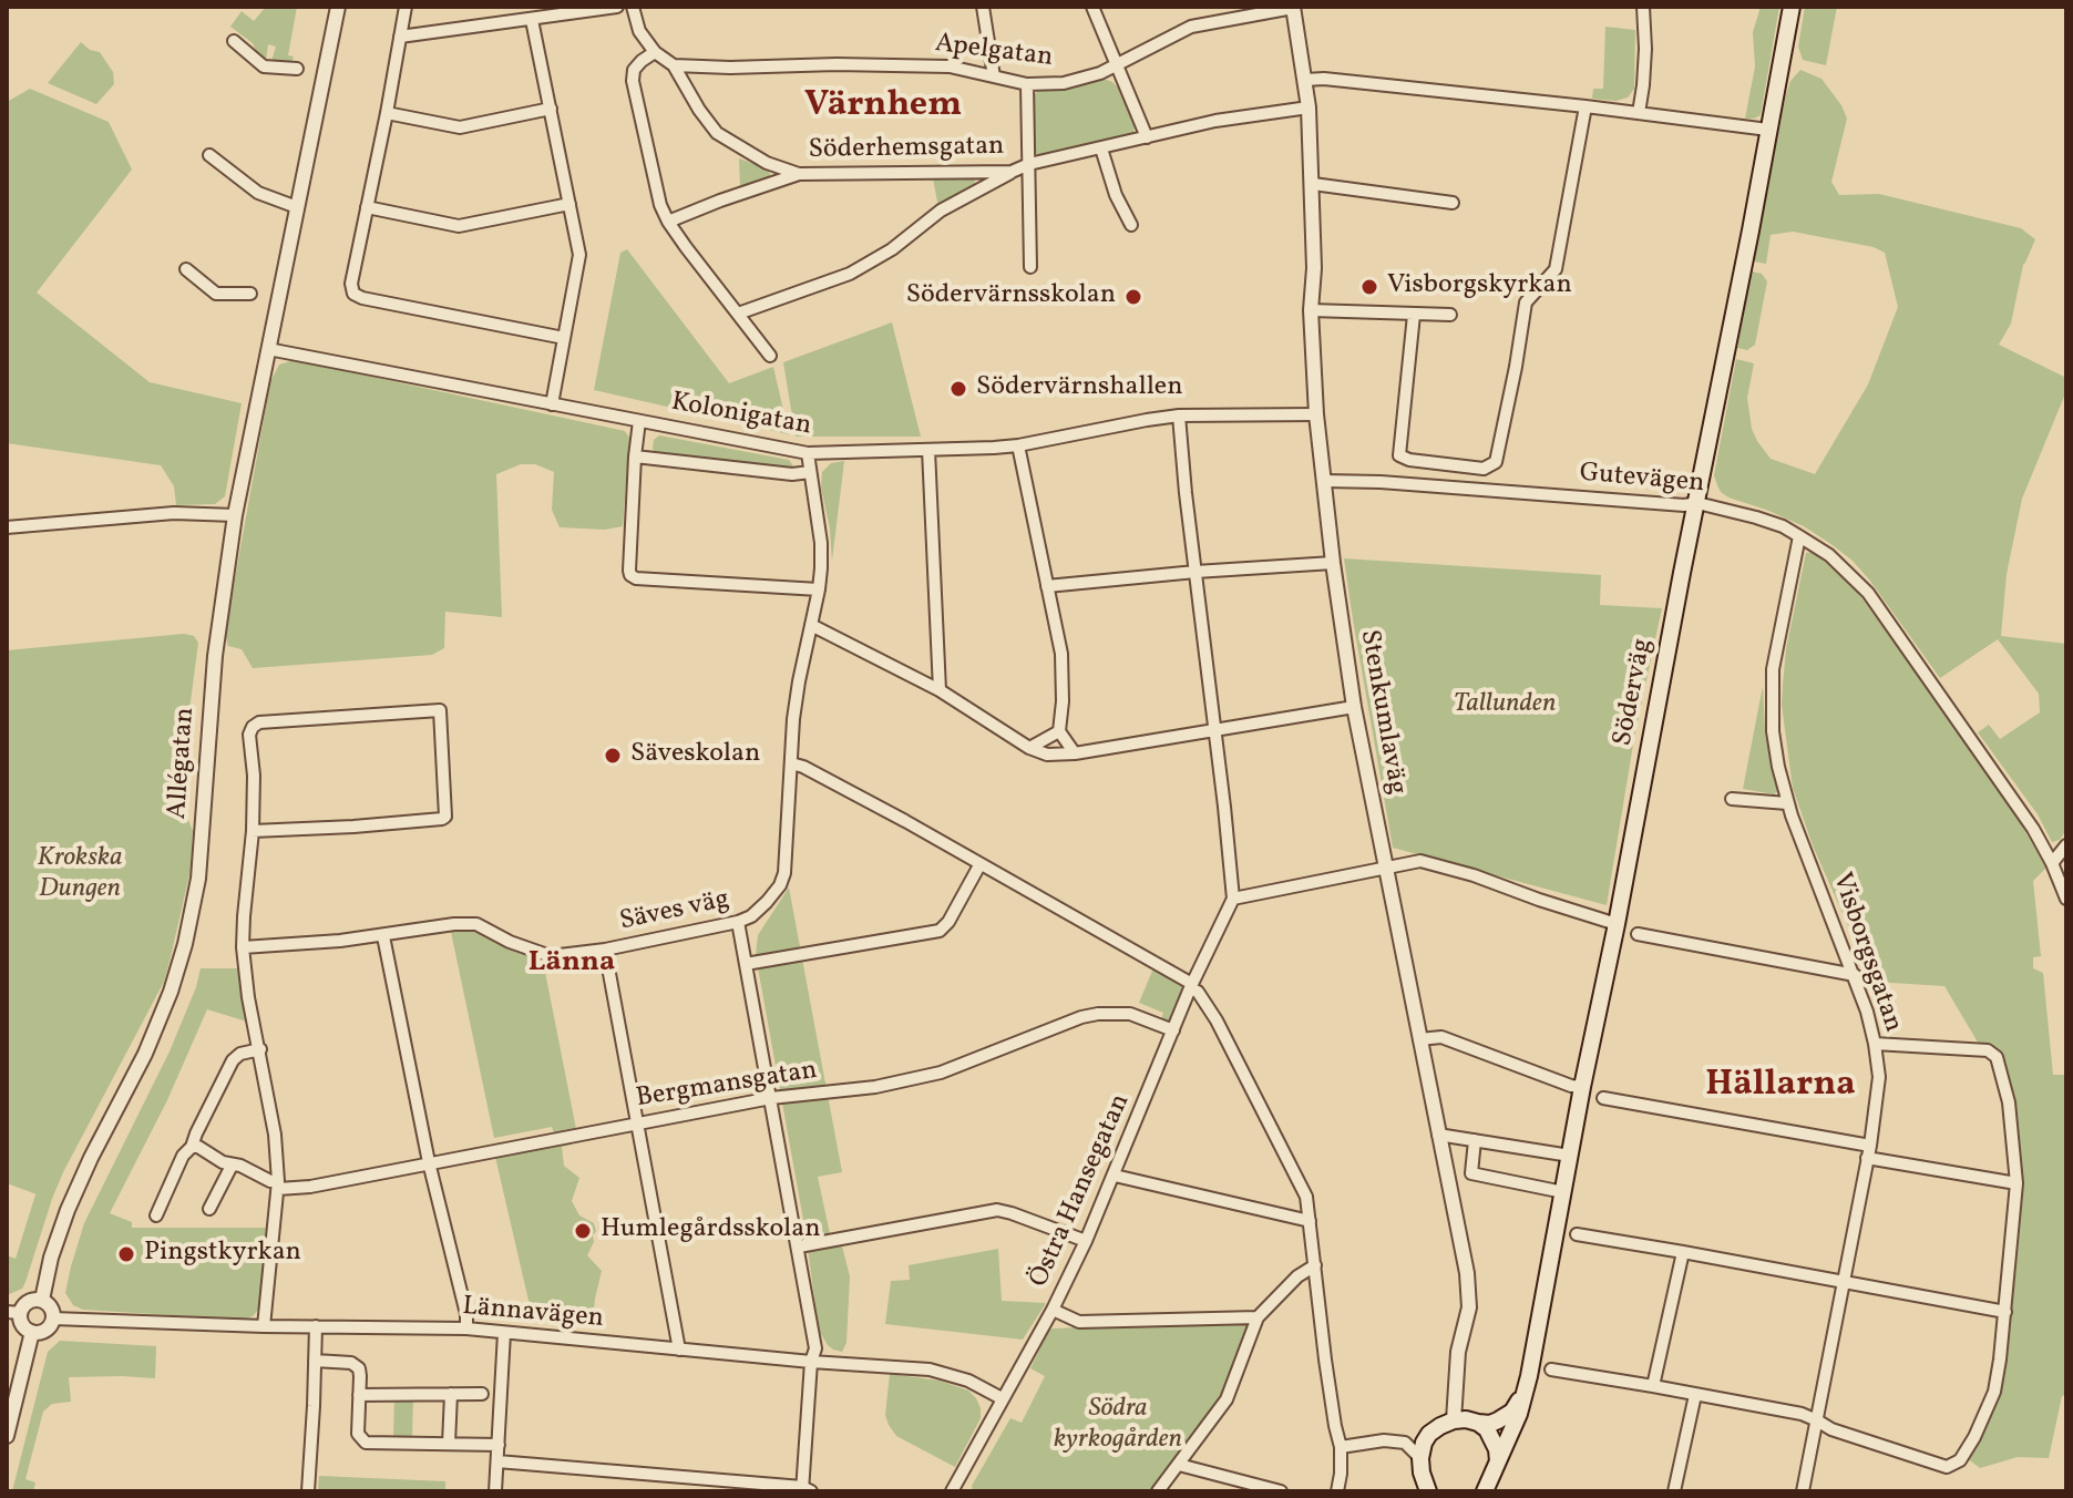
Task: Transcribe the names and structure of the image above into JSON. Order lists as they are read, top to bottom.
{
  "streets": {
    "main road": ["Söderväg"],
    "street": [
      "Apelgatan",
      "Söderhemsgatan",
      "Kolonigatan",
      "Gutevägen",
      "Stenkumlaväg",
      "Allégatan",
      "Säves väg",
      "Visborgsgatan",
      "Bergmansgatan",
      "Östra Hansegatan",
      "Lännavägen"
    ]
  },
  "crossings": [
    ["Apelgatan", "Söderhemsgatan"],
    ["Apelgatan", "Stenkumlaväg"],
    ["Söderhemsgatan", "Stenkumlaväg"],
    ["Kolonigatan", "Stenkumlaväg"],
    ["Kolonigatan", "Allégatan"],
    ["Kolonigatan", "Säves väg"],
    ["Gutevägen", "Söderväg"],
    ["Gutevägen", "Stenkumlaväg"],
    ["Gutevägen", "Visborgsgatan"],
    ["Allégatan", "Lännavägen"],
    ["Bergmansgatan", "Östra Hansegatan"],
    ["Östra Hansegatan", "Lännavägen"]
  ],
  "districts": ["Värnhem", "Länna", "Hällarna"],
  "parks": ["Tallunden", "Krokska Dungen", "Södra kyrkogården"],
  "places": [
    "Visborgskyrkan",
    "Södervärnsskolan",
    "Södervärnshallen",
    "Säveskolan",
    "Humlegårdsskolan",
    "Pingstkyrkan"
  ]
}
